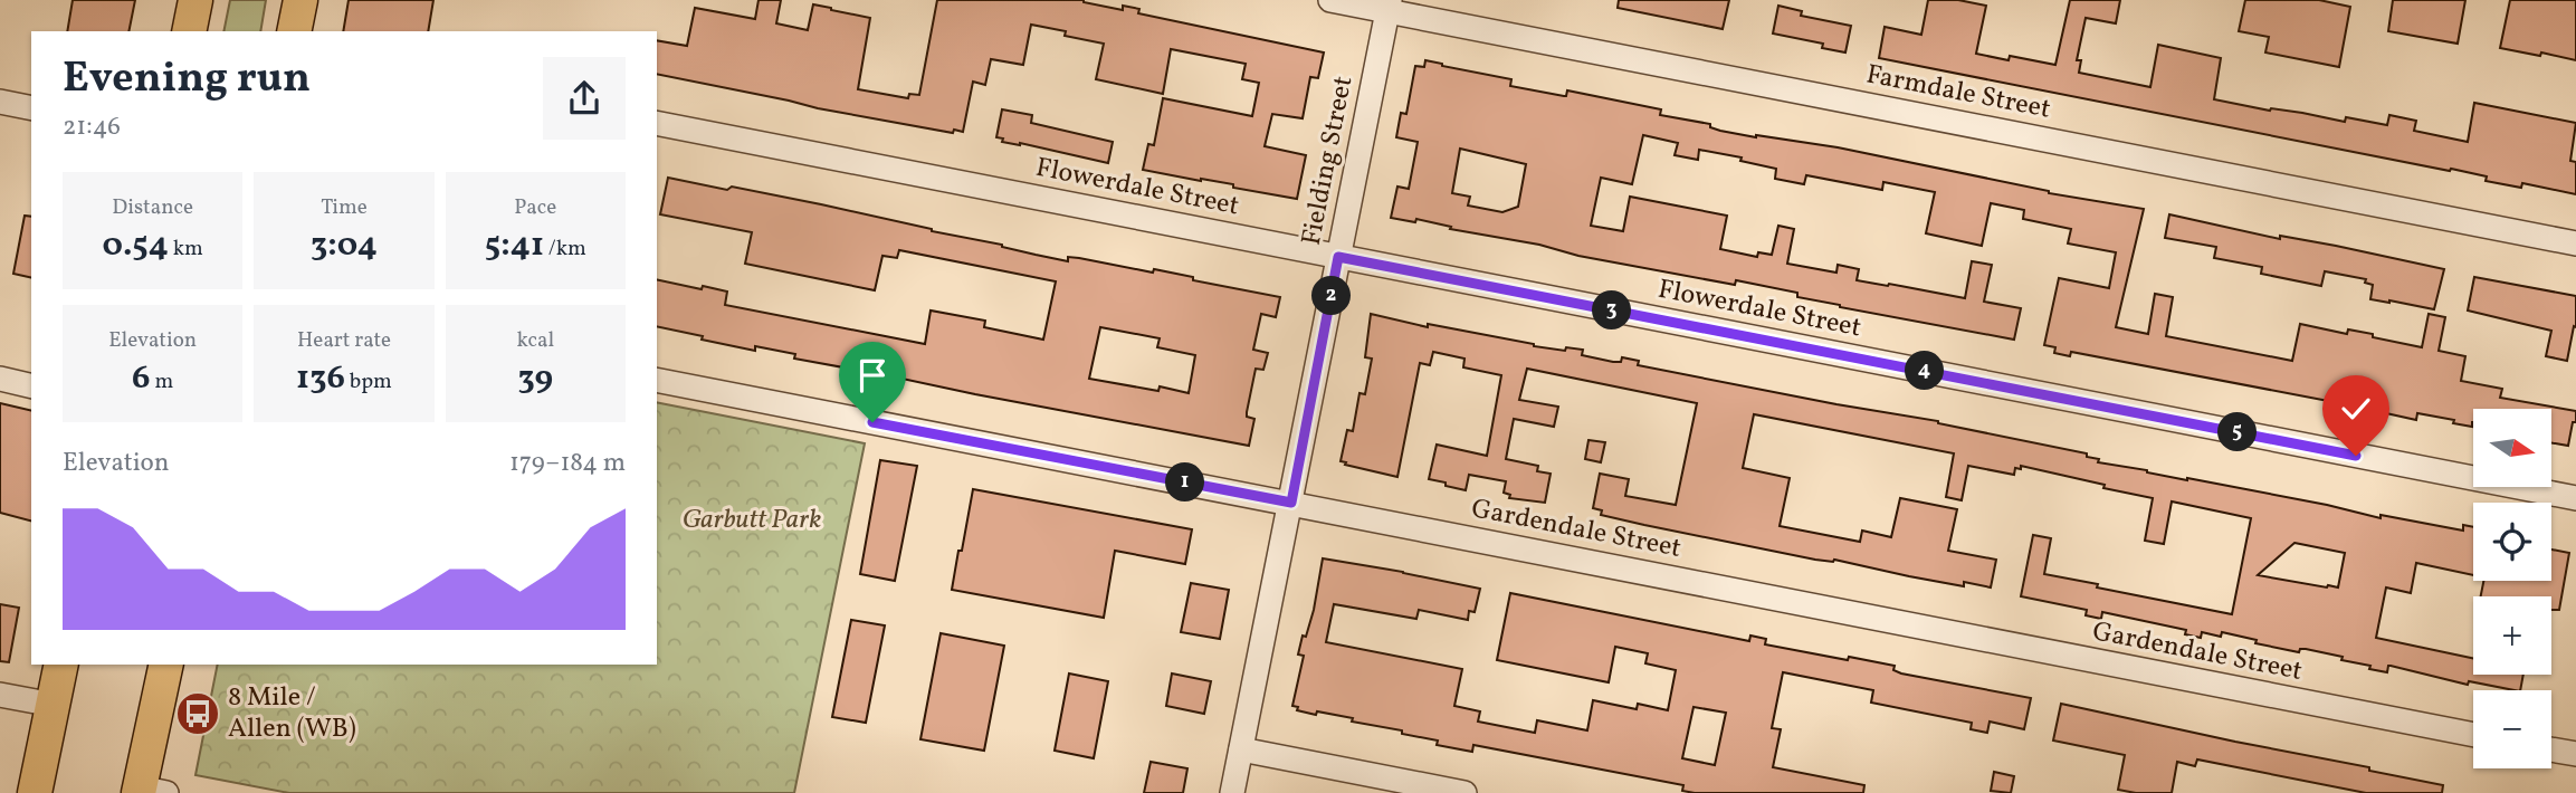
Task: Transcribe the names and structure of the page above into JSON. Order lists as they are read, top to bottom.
{
  "streets": {
    "street": [
      "Farmdale Street",
      "Fielding Street",
      "Flowerdale Street",
      "Gardendale Street"
    ]
  },
  "crossings": [
    ["Farmdale Street", "Fielding Street"],
    ["Fielding Street", "Flowerdale Street"],
    ["Fielding Street", "Gardendale Street"]
  ],
  "parks": ["Garbutt Park"],
  "places": {
    "bus stop": ["8 Mile / Allen (WB)"]
  },
  "north": "right",
  "page": {
    "heading": ["Evening run", "21:46"],
    "stats": [
      ["Distance", "0.54 km"],
      ["Time", "3:04"],
      ["Pace", "5:41 /km"],
      ["Elevation", "6 m"],
      ["Heart rate", "136 bpm"],
      ["kcal", "39"]
    ],
    "pins": [
      "2",
      "3",
      "4",
      "5",
      "1"
    ],
    "map_buttons": ["+", "−"],
    "chart": ["Elevation", "179–184 m"]
  }
}
